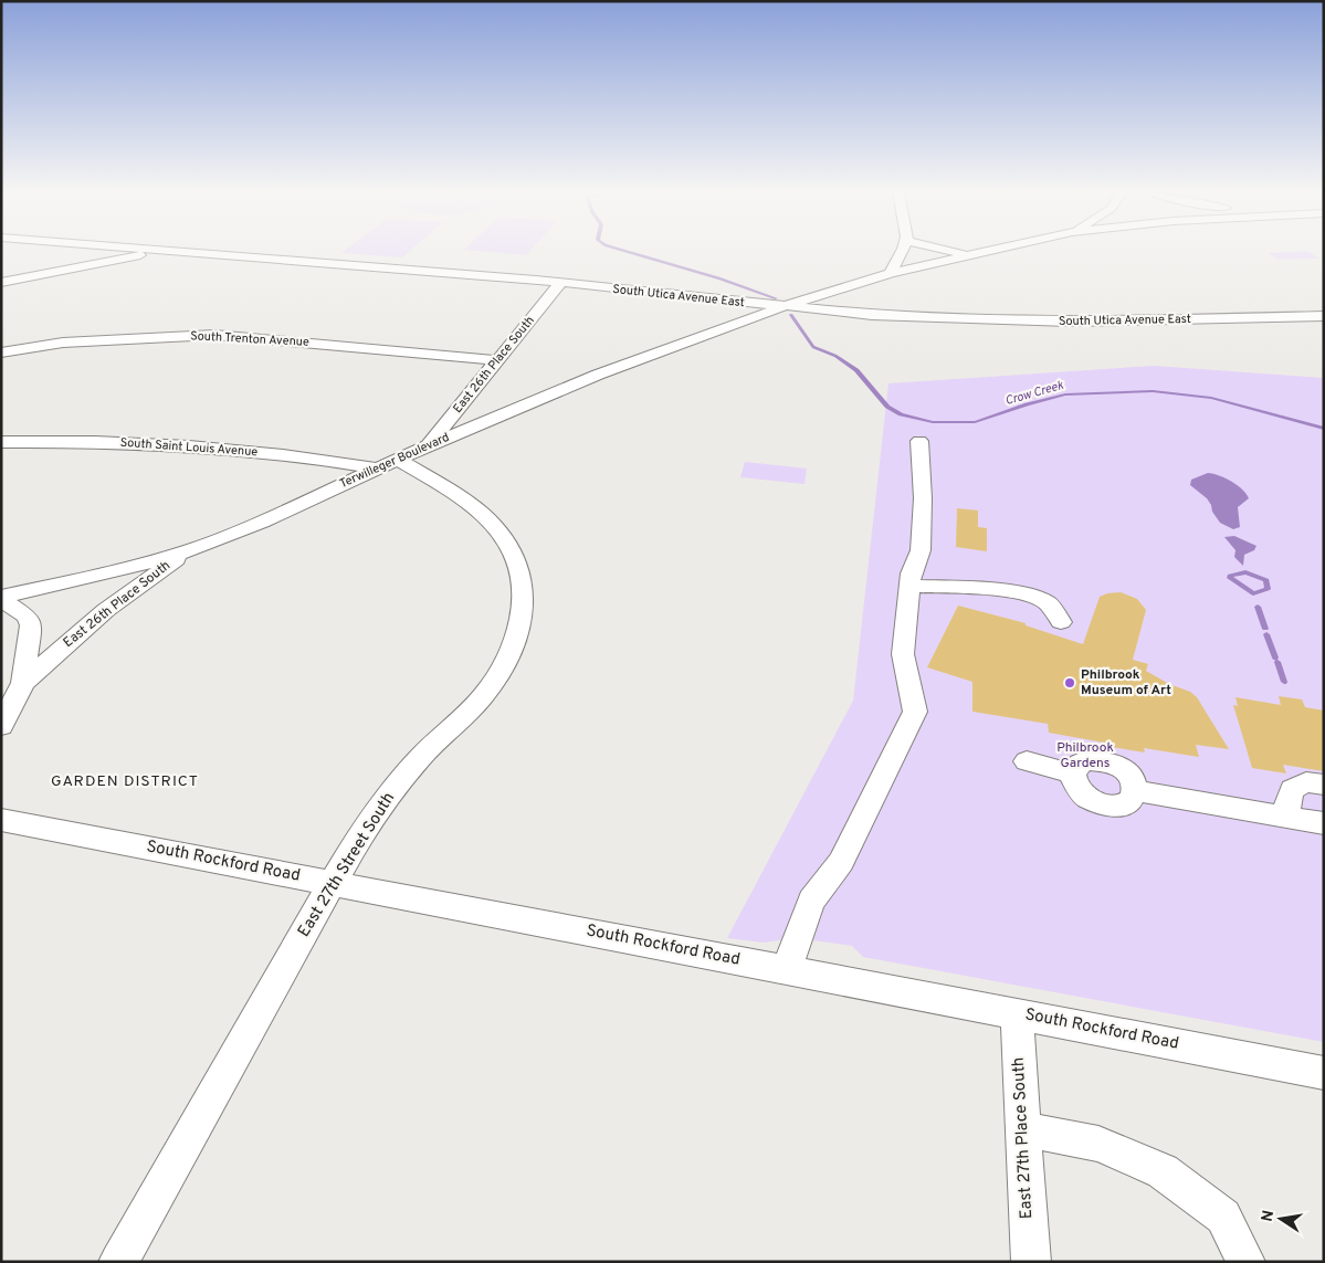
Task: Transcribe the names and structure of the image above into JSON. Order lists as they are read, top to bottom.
{
  "streets": {
    "street": [
      "South Utica Avenue East",
      "South Trenton Avenue",
      "East 26th Place South",
      "South Saint Louis Avenue",
      "Terwilleger Boulevard",
      "South Rockford Road",
      "East 27th Street South",
      "East 27th Place South"
    ]
  },
  "crossings": [
    ["South Utica Avenue East", "East 26th Place South"],
    ["South Utica Avenue East", "Terwilleger Boulevard"],
    ["South Trenton Avenue", "East 26th Place South"],
    ["East 26th Place South", "Terwilleger Boulevard"],
    ["South Saint Louis Avenue", "Terwilleger Boulevard"],
    ["Terwilleger Boulevard", "East 27th Street South"],
    ["South Rockford Road", "East 27th Street South"],
    ["South Rockford Road", "East 27th Place South"]
  ],
  "districts": ["GARDEN DISTRICT"],
  "water": ["Crow Creek"],
  "parks": ["Philbrook Gardens"],
  "places": ["Philbrook Museum of Art"],
  "north": "left"
}
